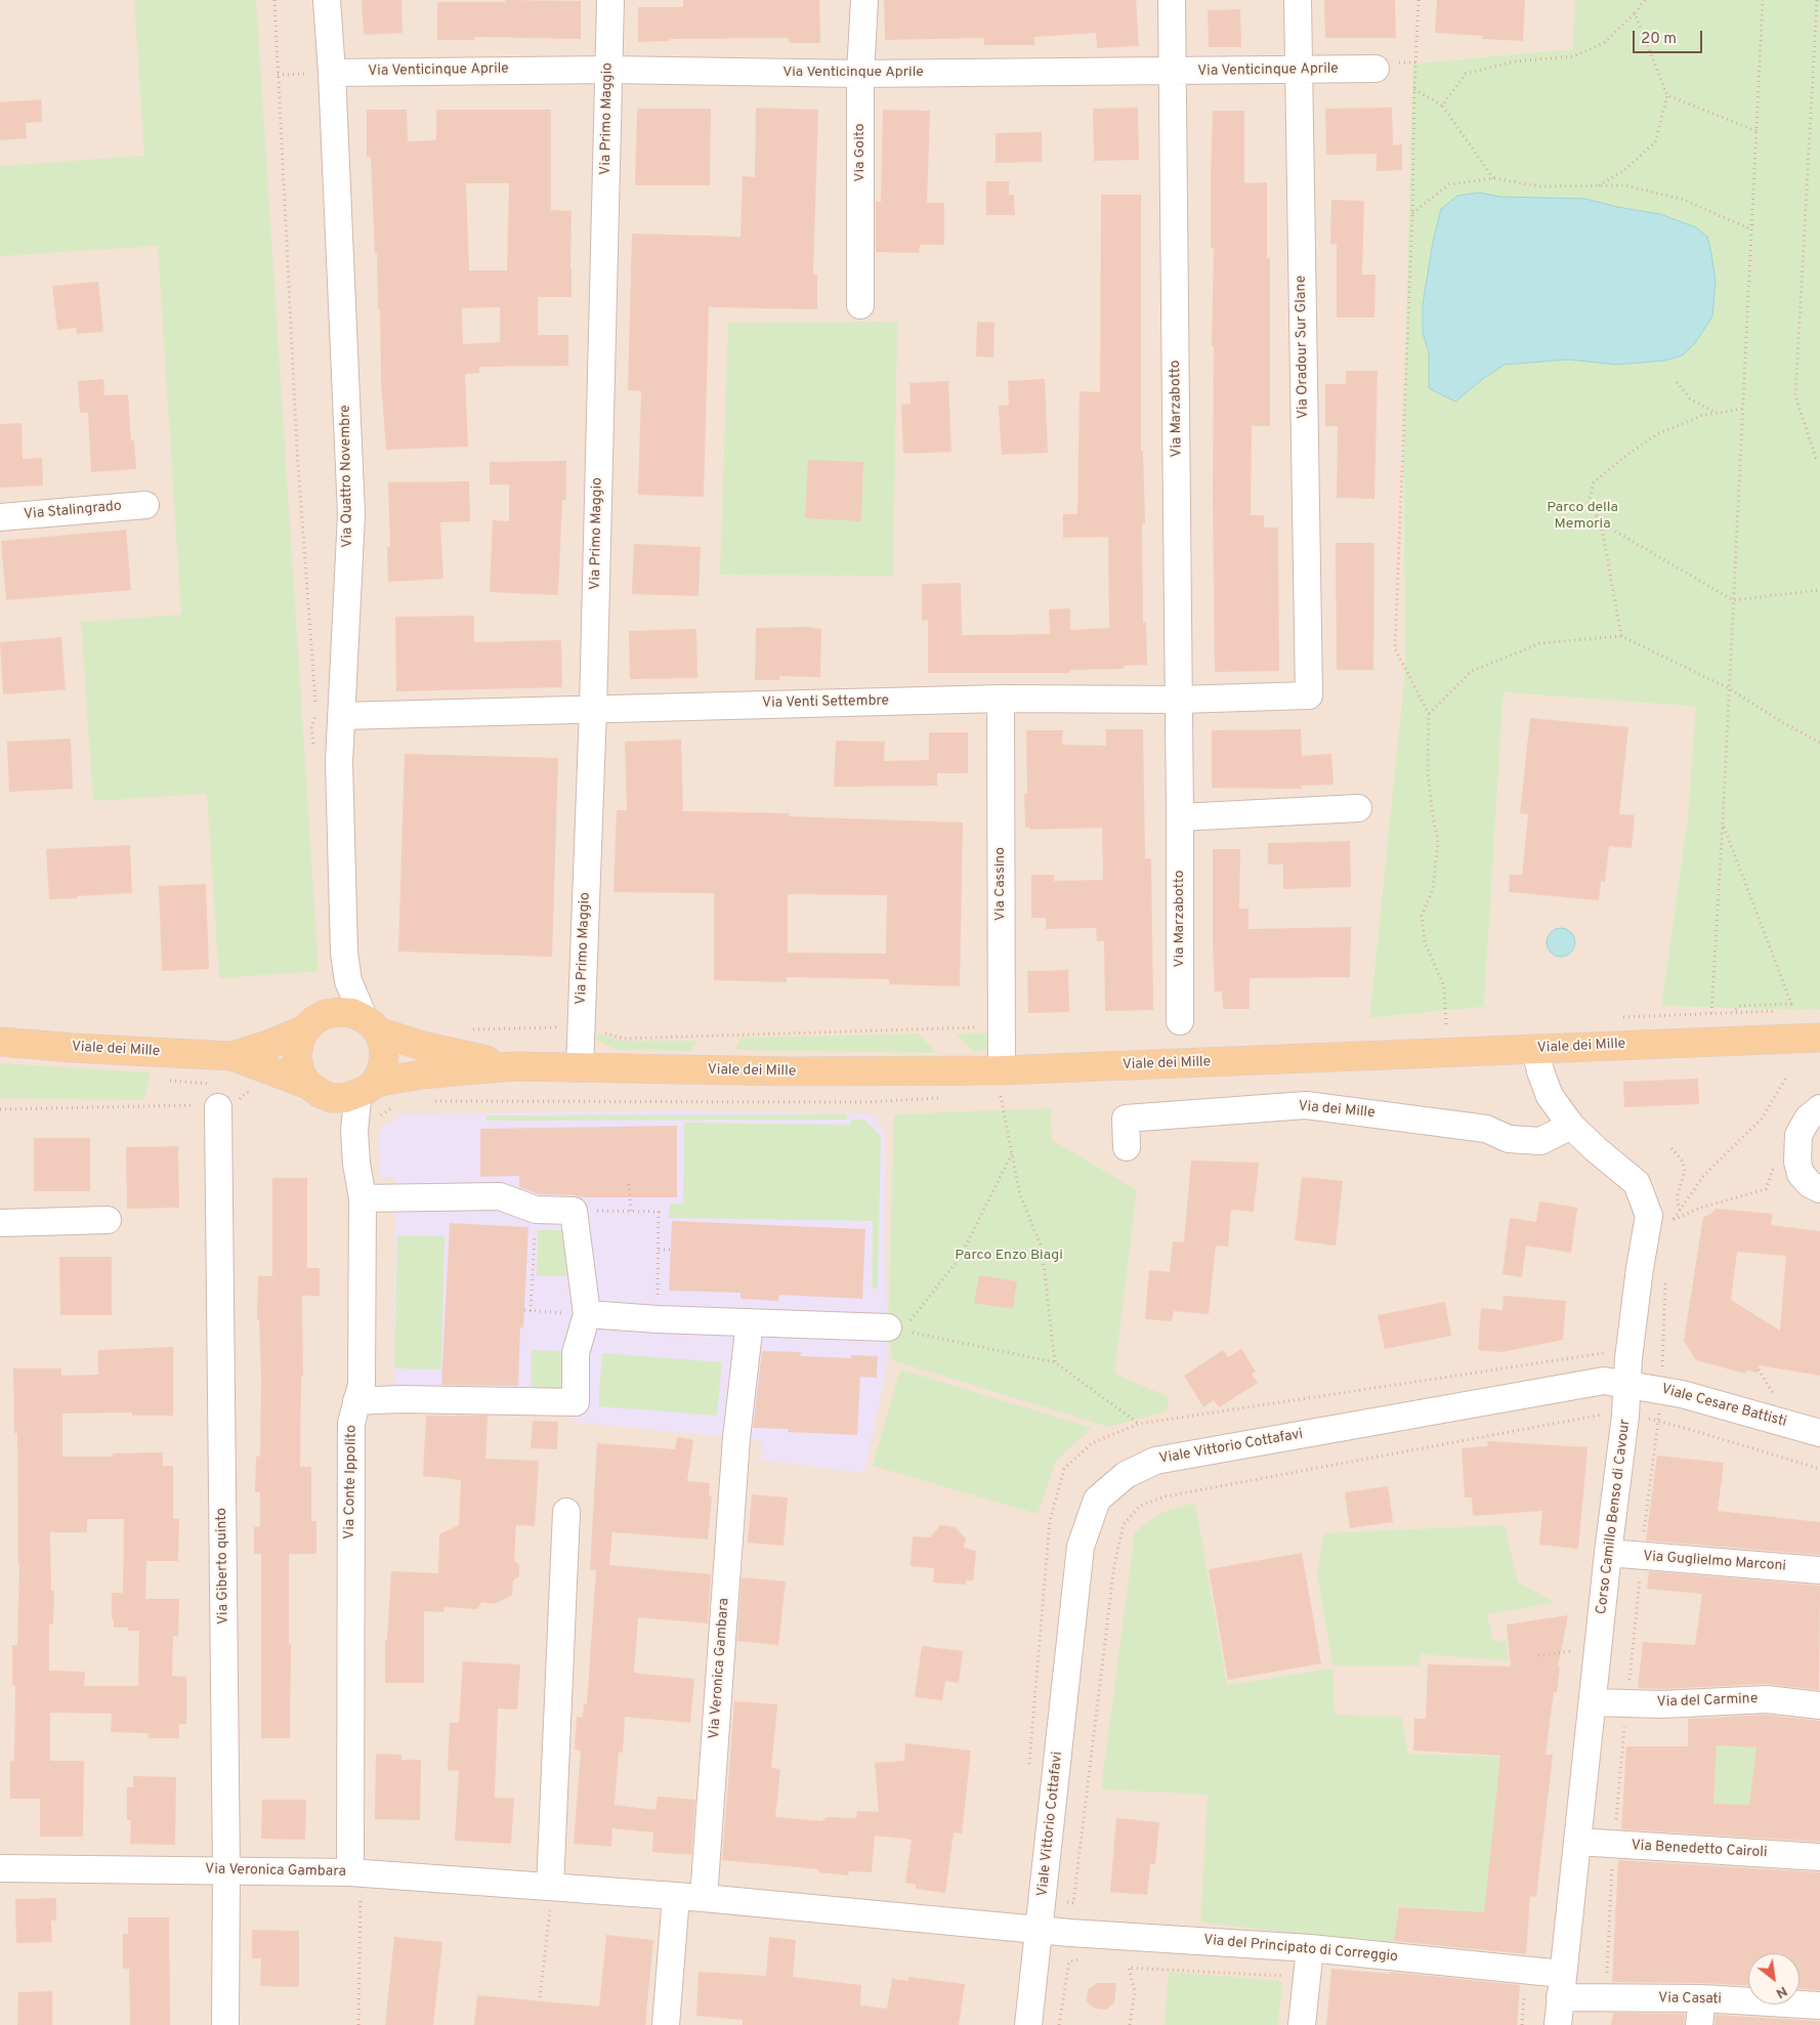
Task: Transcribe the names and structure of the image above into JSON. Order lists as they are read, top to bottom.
{
  "streets": {
    "main road": ["Viale dei Mille"],
    "street": [
      "Via Venticinque Aprile",
      "Via Primo Maggio",
      "Via Goito",
      "Via Oradour Sur Glane",
      "Via Marzabotto",
      "Via Quattro Novembre",
      "Via Stalingrado",
      "Via Venti Settembre",
      "Via Cassino",
      "Via dei Mille",
      "Viale Cesare Battisti",
      "Viale Vittorio Cottafavi",
      "Via Conte Ippolito",
      "Corso Camillo Benso di Cavour",
      "Via Guglielmo Marconi",
      "Via Giberto quinto",
      "Via Veronica Gambara",
      "Via del Carmine",
      "Via Benedetto Cairoli",
      "Via del Principato di Correggio",
      "Via Casati"
    ]
  },
  "crossings": [
    ["Via Venticinque Aprile", "Via Primo Maggio"],
    ["Via Venticinque Aprile", "Via Goito"],
    ["Via Venticinque Aprile", "Via Oradour Sur Glane"],
    ["Via Venticinque Aprile", "Via Marzabotto"],
    ["Via Venticinque Aprile", "Via Quattro Novembre"],
    ["Via Primo Maggio", "Via Venti Settembre"],
    ["Via Primo Maggio", "Viale dei Mille"],
    ["Via Oradour Sur Glane", "Via Venti Settembre"],
    ["Via Marzabotto", "Via Venti Settembre"],
    ["Via Quattro Novembre", "Via Venti Settembre"],
    ["Via Quattro Novembre", "Viale dei Mille"],
    ["Via Quattro Novembre", "Via Conte Ippolito"],
    ["Via Venti Settembre", "Via Cassino"],
    ["Via Cassino", "Viale dei Mille"],
    ["Viale dei Mille", "Via Conte Ippolito"],
    ["Viale dei Mille", "Corso Camillo Benso di Cavour"],
    ["Via dei Mille", "Corso Camillo Benso di Cavour"],
    ["Viale Cesare Battisti", "Viale Vittorio Cottafavi"],
    ["Viale Cesare Battisti", "Corso Camillo Benso di Cavour"],
    ["Viale Vittorio Cottafavi", "Corso Camillo Benso di Cavour"],
    ["Viale Vittorio Cottafavi", "Via Veronica Gambara"],
    ["Viale Vittorio Cottafavi", "Via del Principato di Correggio"],
    ["Via Conte Ippolito", "Via Veronica Gambara"],
    ["Corso Camillo Benso di Cavour", "Via Guglielmo Marconi"],
    ["Corso Camillo Benso di Cavour", "Via del Carmine"],
    ["Corso Camillo Benso di Cavour", "Via Benedetto Cairoli"],
    ["Corso Camillo Benso di Cavour", "Via del Principato di Correggio"],
    ["Corso Camillo Benso di Cavour", "Via Casati"],
    ["Via Giberto quinto", "Via Veronica Gambara"],
    ["Via Veronica Gambara", "Via del Principato di Correggio"],
    ["Via del Principato di Correggio", "Via Casati"]
  ],
  "parks": ["Parco della Memoria", "Parco Enzo Biagi"],
  "scale_bar": "20 m",
  "north": "bottom right"
}
